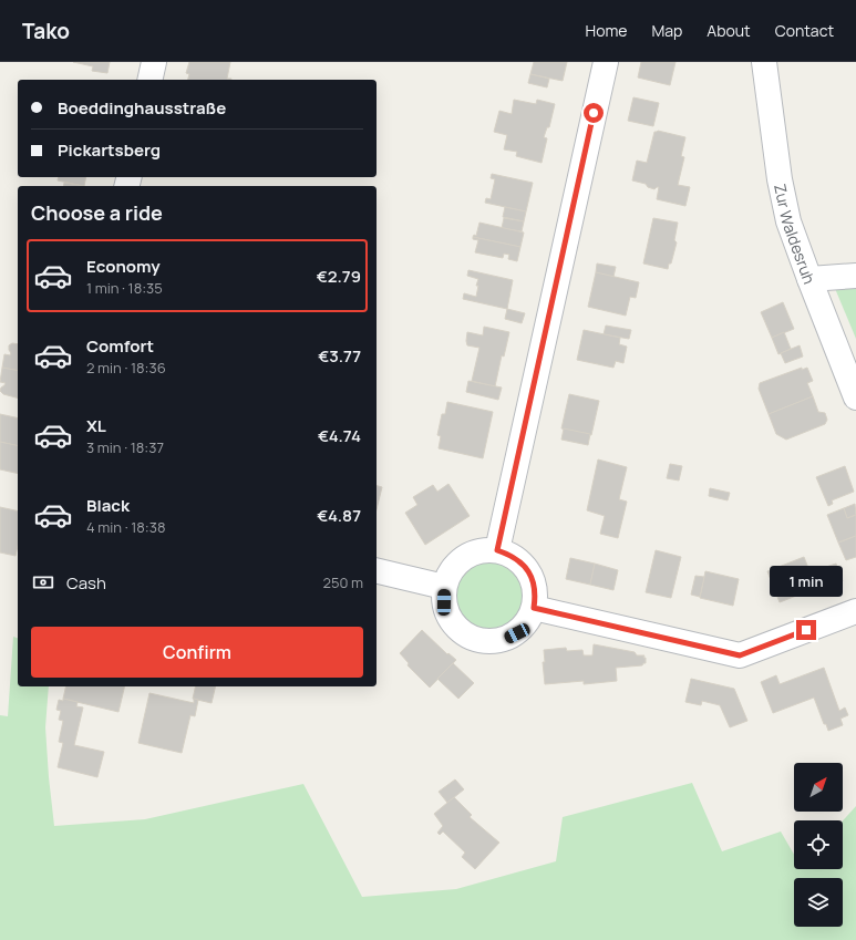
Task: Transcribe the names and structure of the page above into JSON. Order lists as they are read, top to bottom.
{
  "streets": {
    "street": ["Zur Waldesruh"]
  },
  "north": "top right",
  "page": {
    "header": "Tako",
    "nav": [
      "Home",
      "Map",
      "About",
      "Contact"
    ],
    "banner": ["Boeddinghausstraße", "Pickartsberg"],
    "heading": "Choose a ride",
    "list": [
      {
        "name": "Economy",
        "note": "1 min · 18:35",
        "value": "€2.79"
      },
      {
        "name": "Comfort",
        "note": "2 min · 18:36",
        "value": "€3.77"
      },
      {
        "name": "XL",
        "note": "3 min · 18:37",
        "value": "€4.74"
      },
      {
        "name": "Black",
        "note": "4 min · 18:38",
        "value": "€4.87"
      }
    ],
    "pay": ["Cash", "250 m"],
    "bubble": "1 min",
    "buttons": "Confirm"
  }
}
